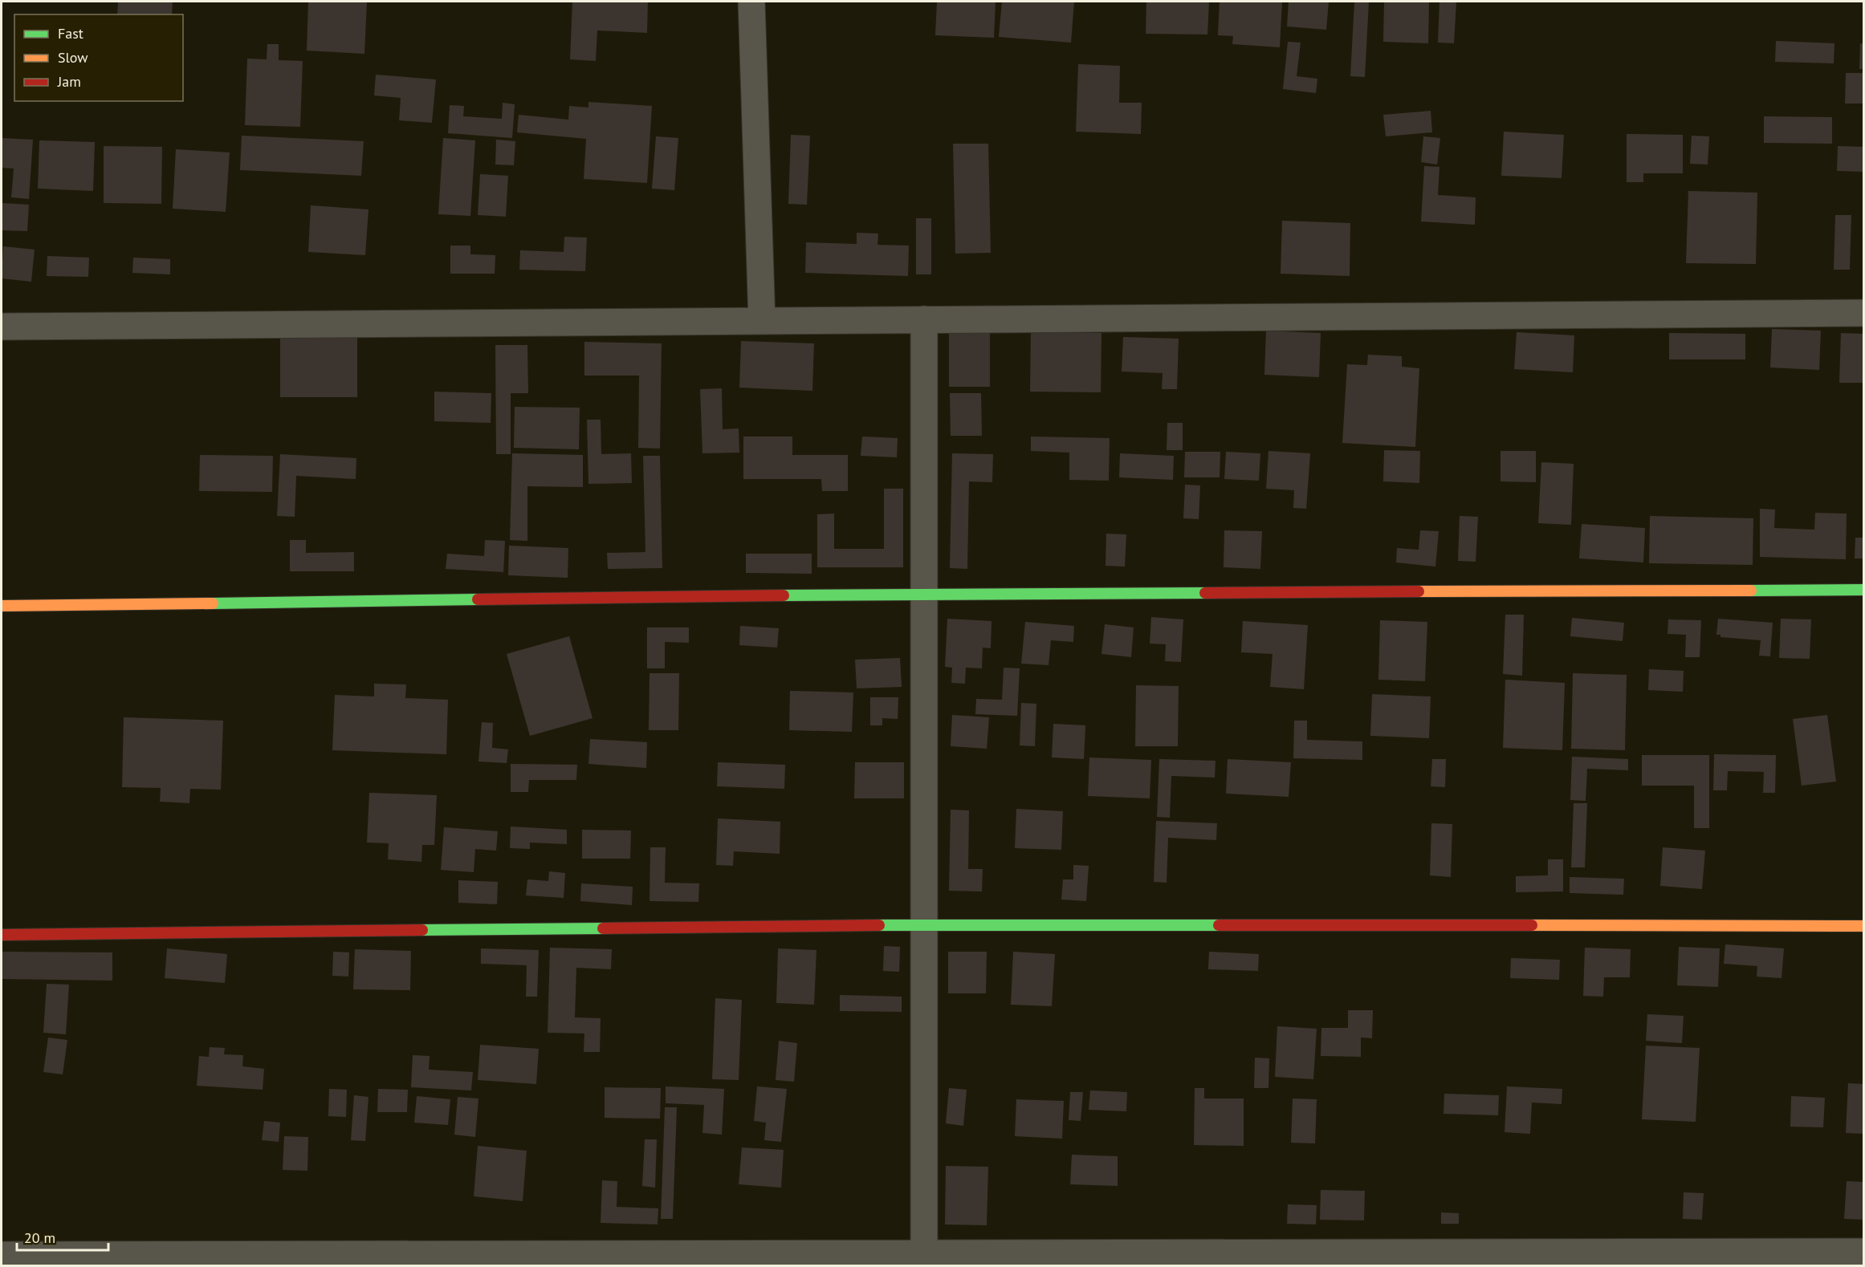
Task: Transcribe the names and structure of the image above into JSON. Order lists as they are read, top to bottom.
{
  "legend": ["Fast", "Slow", "Jam"],
  "scale_bar": "20 m"
}
